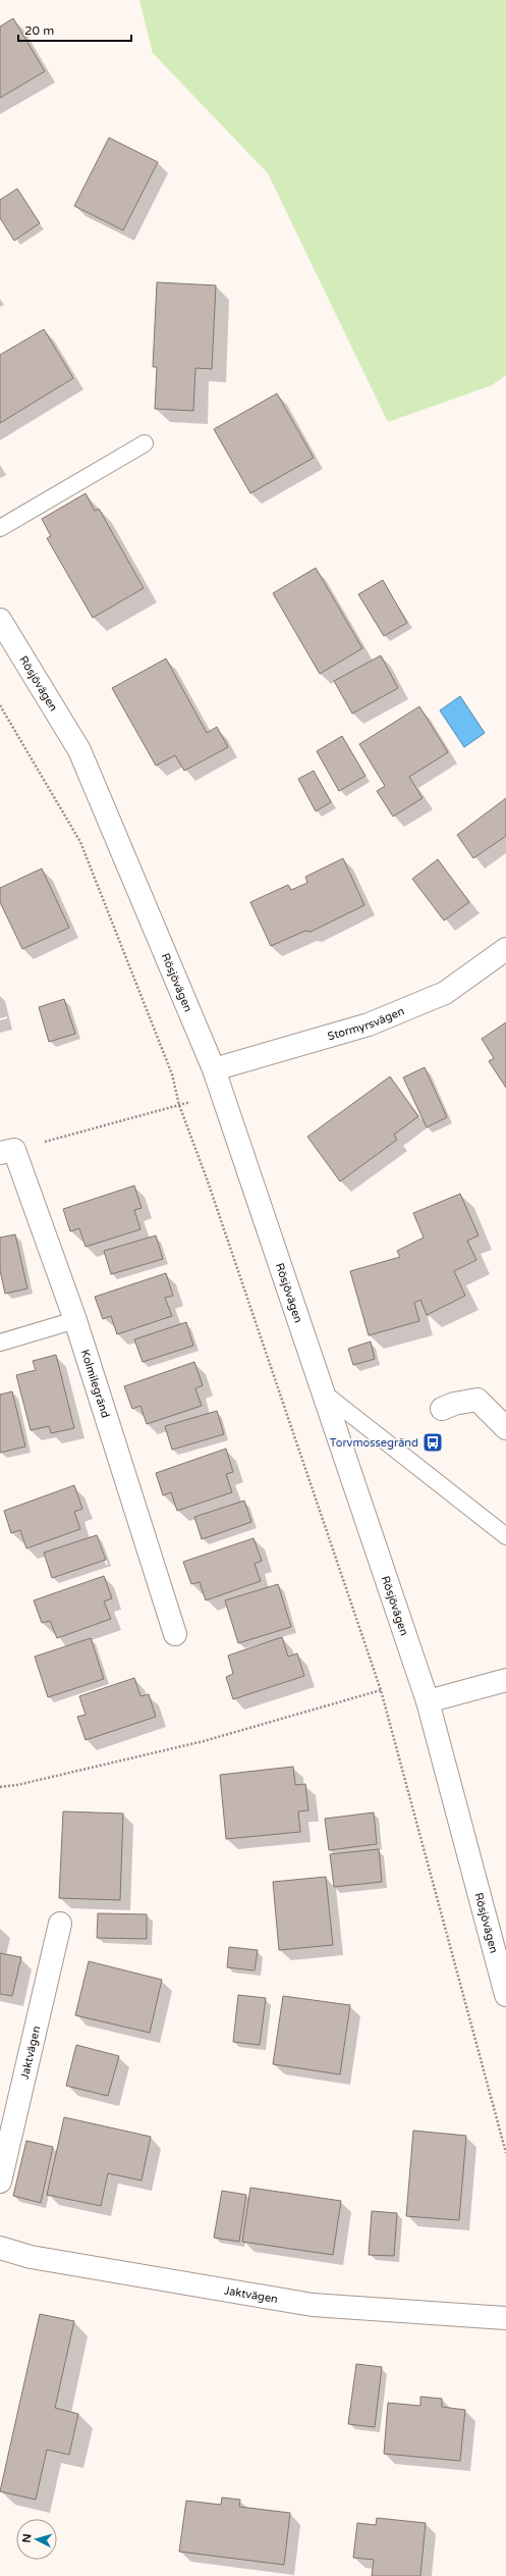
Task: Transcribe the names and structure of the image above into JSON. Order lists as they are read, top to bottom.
{
  "streets": {
    "street": [
      "Rösjövägen",
      "Stormyrsvägen",
      "Kolmilegränd",
      "Jaktvägen"
    ]
  },
  "crossings": [
    ["Rösjövägen", "Stormyrsvägen"]
  ],
  "places": {
    "bus stop": ["Torvmossegränd"]
  },
  "scale_bar": "20 m",
  "north": "left"
}
